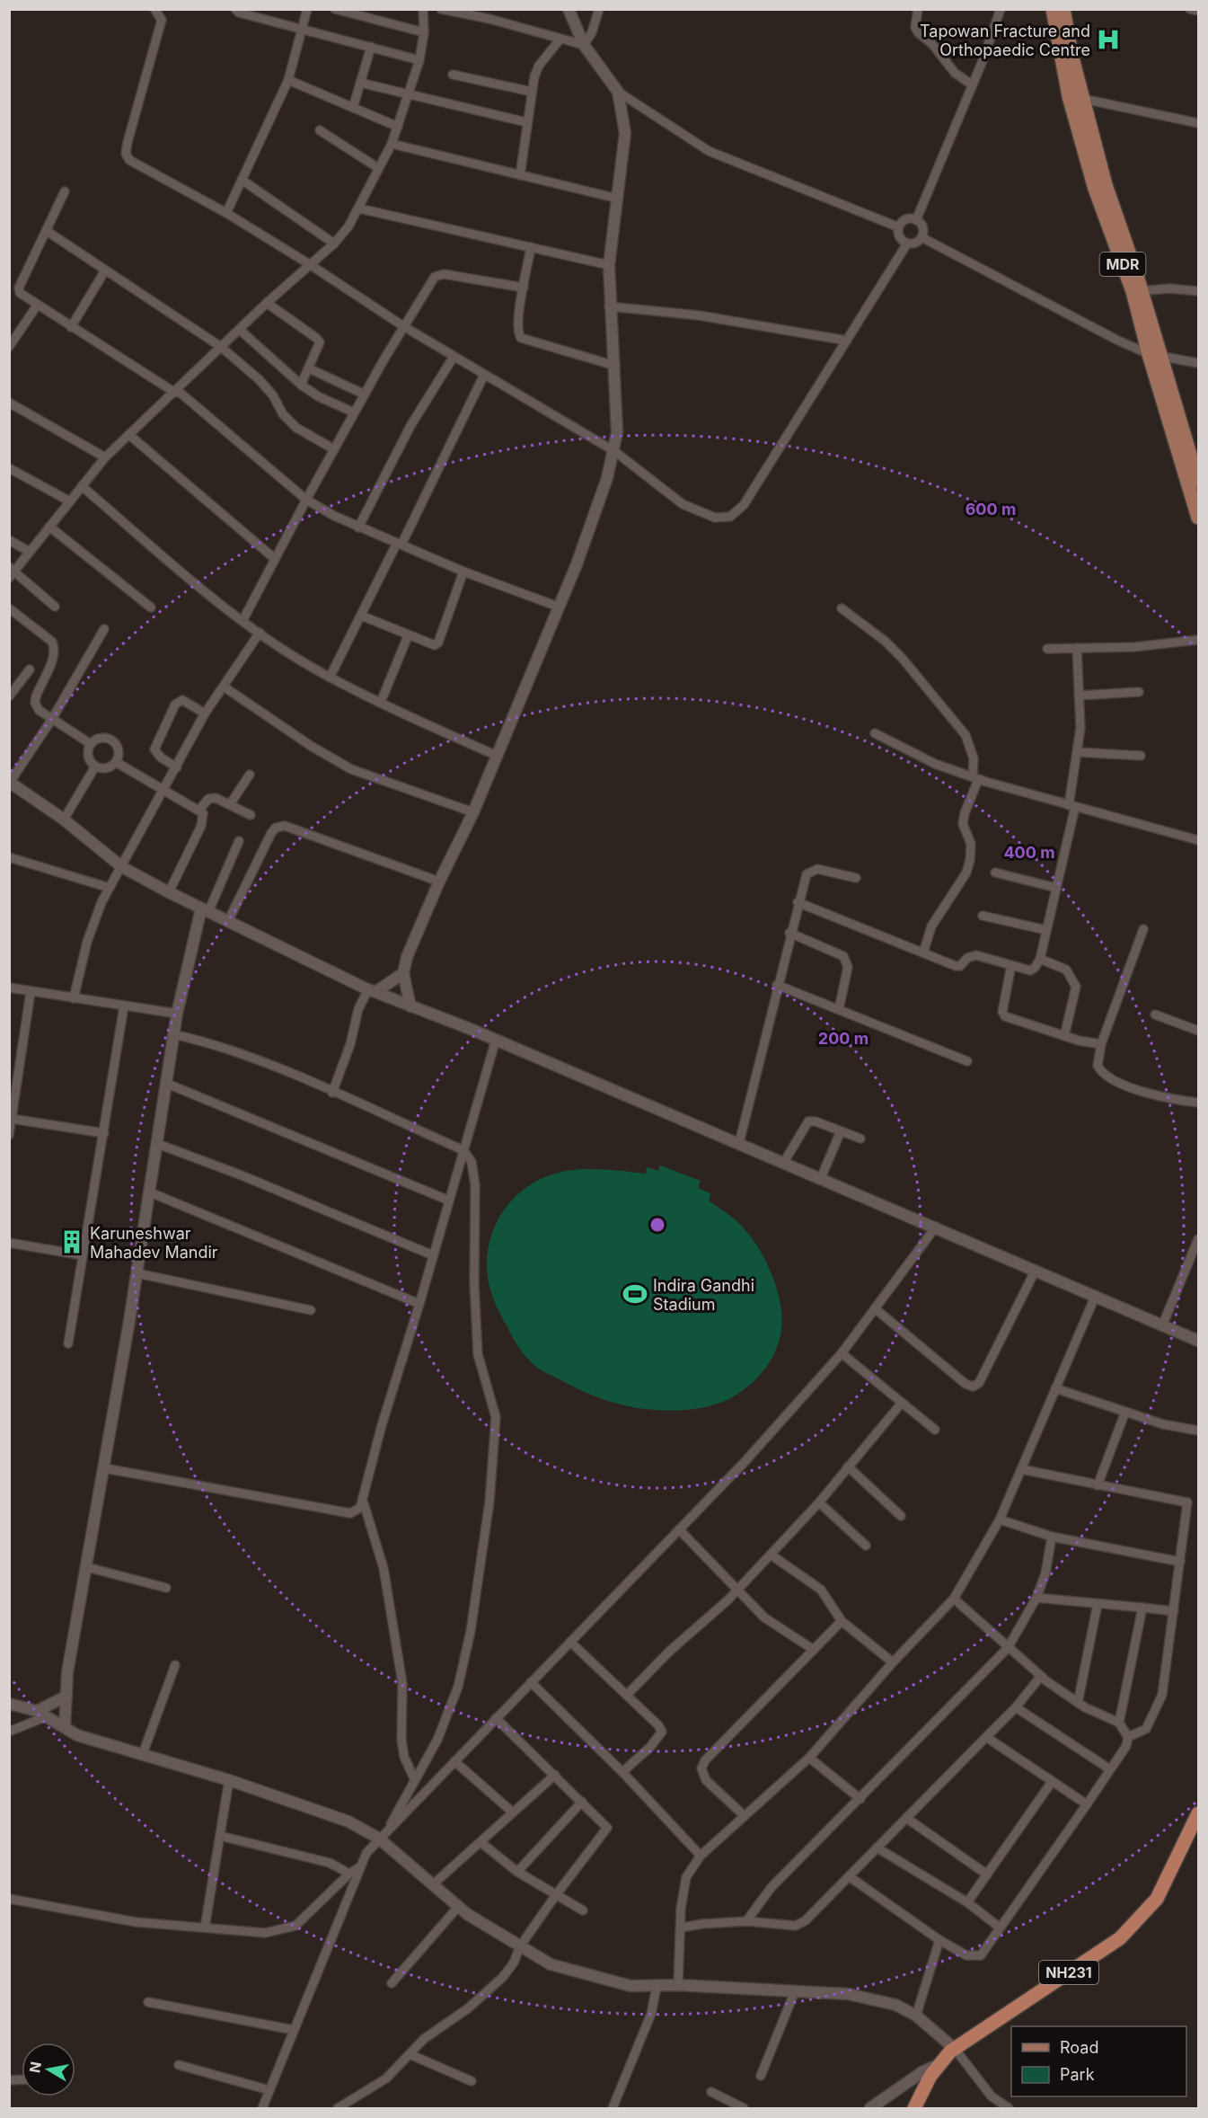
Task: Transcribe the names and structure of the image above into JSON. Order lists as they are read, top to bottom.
{
  "streets": {
    "highway": ["NH231"],
    "main road": ["MDR"]
  },
  "places": {
    "hospital": ["Tapowan Fracture and Orthopaedic Centre"],
    "building": ["Karuneshwar Mahadev Mandir"],
    "sports": ["Indira Gandhi Stadium"]
  },
  "legend": ["Road", "Park"],
  "north": "left",
  "rings": ["600 m", "400 m", "200 m"]
}
